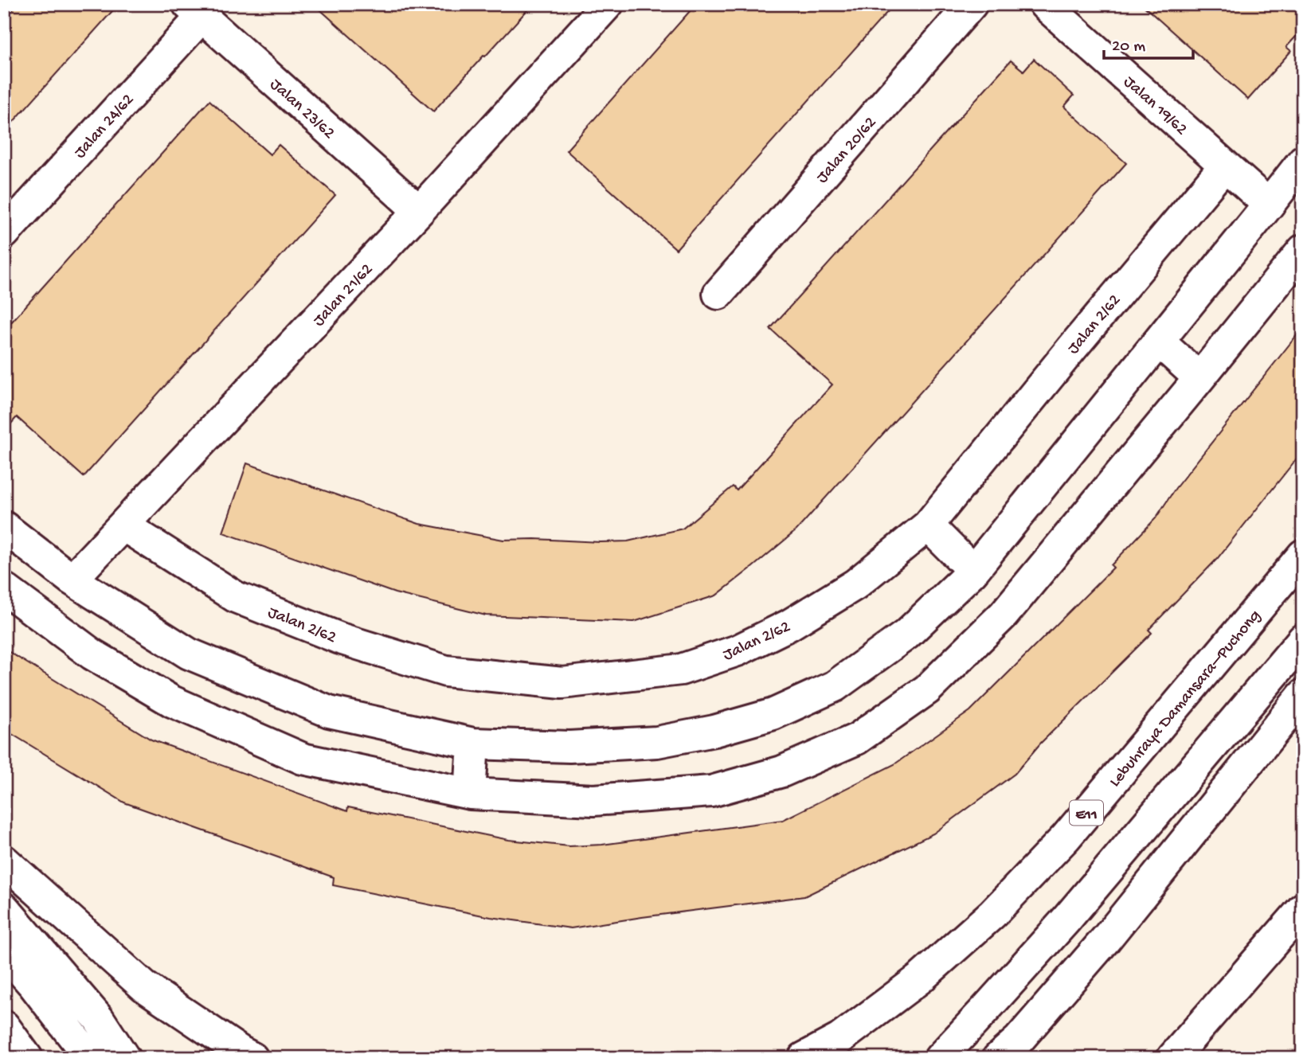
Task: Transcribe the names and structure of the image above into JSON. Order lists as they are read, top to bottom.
{
  "streets": {
    "main road": [
      "Jalan 19/62",
      "Jalan 23/62",
      "Jalan 24/62",
      "Jalan 20/62",
      "Jalan 21/62",
      "Jalan 2/62",
      "Lebuhraya Damansara–Puchong",
      "E11"
    ]
  },
  "crossings": [
    ["Jalan 19/62", "Jalan 2/62"],
    ["Jalan 23/62", "Jalan 24/62"],
    ["Jalan 23/62", "Jalan 21/62"],
    ["Jalan 21/62", "Jalan 2/62"]
  ],
  "scale_bar": "20 m"
}
